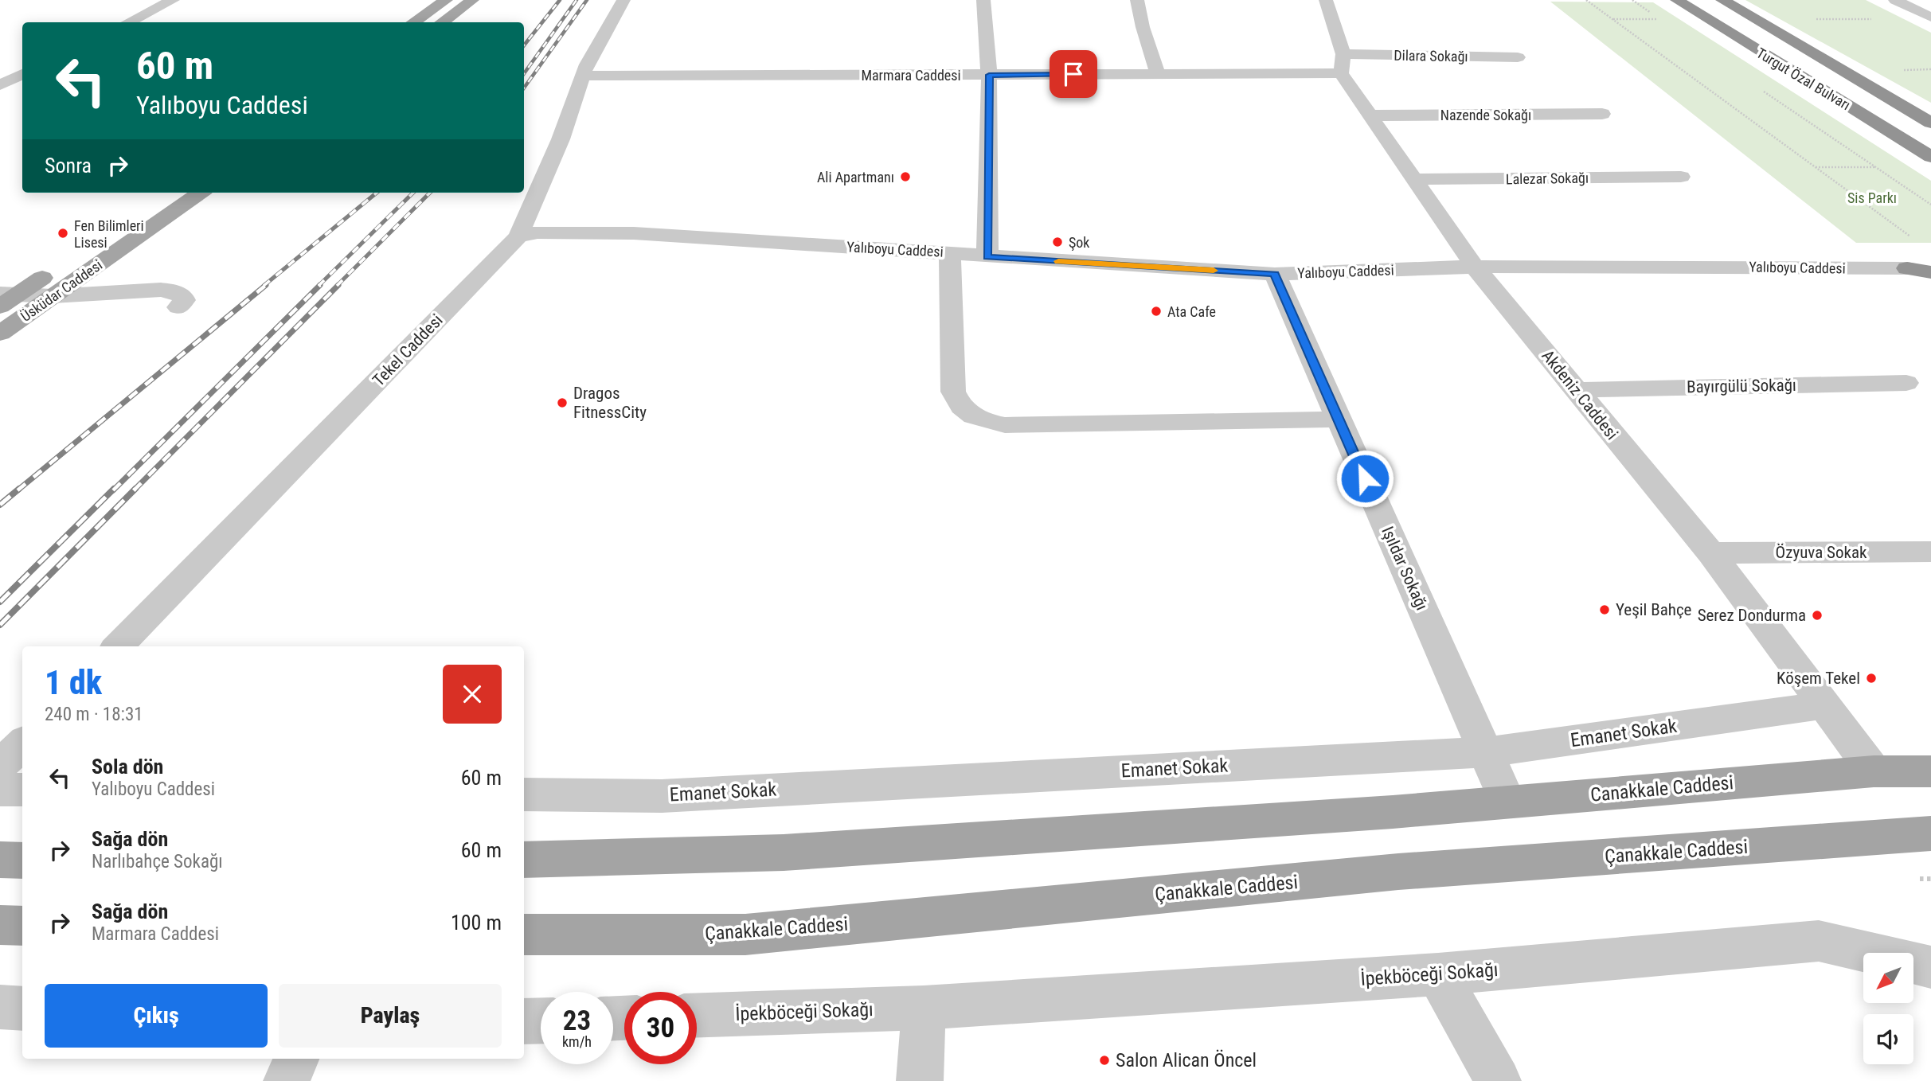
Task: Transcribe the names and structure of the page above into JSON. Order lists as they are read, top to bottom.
{
  "streets": {
    "highway": ["Turgut Özal Bulvarı"],
    "main road": ["Üsküdar Caddesi", "Canakkale Caddesi", "Çanakkale Caddesi"],
    "street": [
      "Dilara Sokağı",
      "Marmara Caddesi",
      "Nazende Sokağı",
      "Lalezar Sokağı",
      "Yalıboyu Caddesi",
      "Tekel Caddesi",
      "Bayırgülü Sokağı",
      "Akdeniz Caddesi",
      "Özyuva Sokak",
      "Işıldar Sokağı",
      "Emanet Sokak",
      "İpekböceği Sokağı"
    ]
  },
  "crossings": [
    ["Dilara Sokağı", "Marmara Caddesi"],
    ["Dilara Sokağı", "Akdeniz Caddesi"],
    ["Marmara Caddesi", "Tekel Caddesi"],
    ["Marmara Caddesi", "Akdeniz Caddesi"],
    ["Nazende Sokağı", "Akdeniz Caddesi"],
    ["Lalezar Sokağı", "Akdeniz Caddesi"],
    ["Yalıboyu Caddesi", "Tekel Caddesi"],
    ["Yalıboyu Caddesi", "Akdeniz Caddesi"],
    ["Yalıboyu Caddesi", "Işıldar Sokağı"],
    ["Bayırgülü Sokağı", "Akdeniz Caddesi"],
    ["Akdeniz Caddesi", "Özyuva Sokak"],
    ["Akdeniz Caddesi", "Emanet Sokak"],
    ["Akdeniz Caddesi", "Canakkale Caddesi"],
    ["Işıldar Sokağı", "Emanet Sokak"],
    ["Işıldar Sokağı", "Canakkale Caddesi"]
  ],
  "parks": ["Sis Parkı"],
  "places": [
    "Ali Apartmanı",
    "Fen Bilimleri Lisesi",
    "Şok",
    "Ata Cafe",
    "Dragos FitnessCity",
    "Yeşil Bahçe",
    "Serez Dondurma",
    "Köşem Tekel",
    "Salon Alican Öncel"
  ],
  "north": "bottom left",
  "page": {
    "turn": ["60 m", "Yalıboyu Caddesi"],
    "then": "Sonra",
    "heading": ["1 dk", "240 m · 18:31"],
    "list": [
      {
        "name": "Sola dön",
        "note": "Yalıboyu Caddesi",
        "value": "60 m"
      },
      {
        "name": "Sağa dön",
        "note": "Narlıbahçe Sokağı",
        "value": "60 m"
      },
      {
        "name": "Sağa dön",
        "note": "Marmara Caddesi",
        "value": "100 m"
      }
    ],
    "buttons": ["Çıkış", "Paylaş"],
    "speed": "23 km/h",
    "limit": "30"
  }
}
